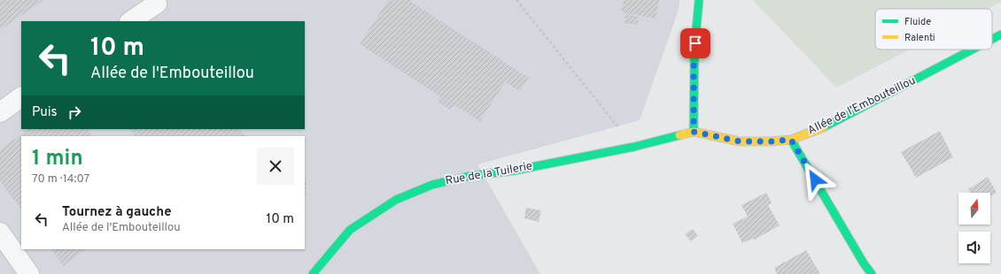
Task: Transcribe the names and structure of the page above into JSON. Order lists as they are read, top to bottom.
{
  "streets": {
    "street": ["Allée de l'Embouteillou", "Rue de la Tuilerie"]
  },
  "crossings": [
    ["Allée de l'Embouteillou", "Rue de la Tuilerie"]
  ],
  "legend": ["Fluide", "Ralenti"],
  "north": "top",
  "page": {
    "turn": ["10 m", "Allée de l'Embouteillou"],
    "then": "Puis",
    "heading": ["1 min", "70 m · 14:07"],
    "list": [
      {
        "name": "Tournez à gauche",
        "note": "Allée de l'Embouteillou",
        "value": "10 m"
      }
    ]
  }
}
